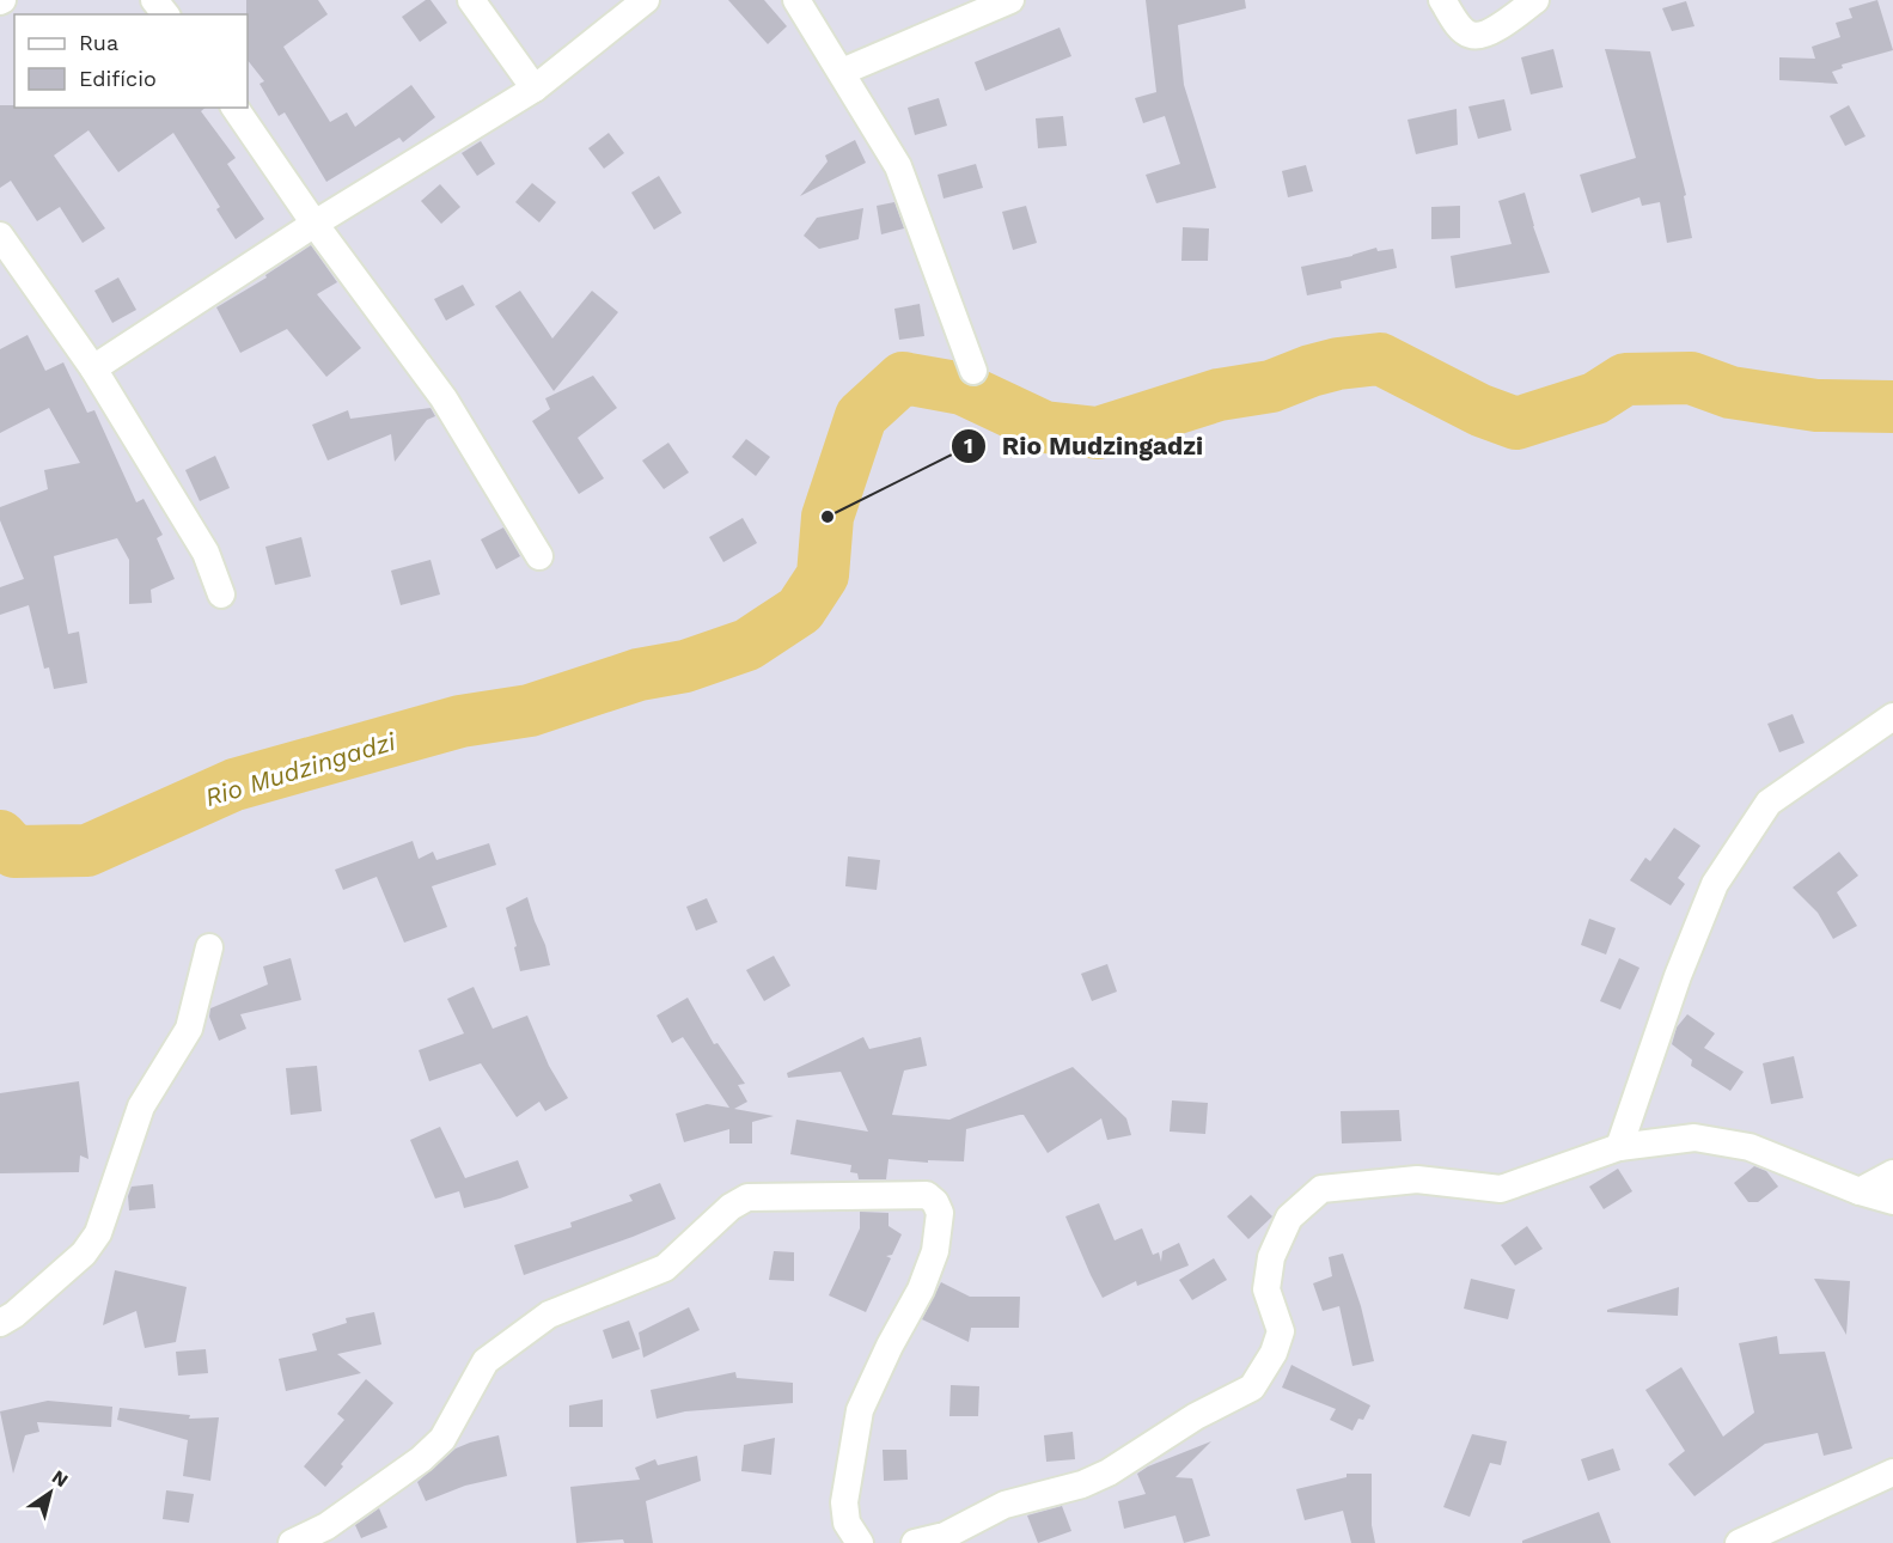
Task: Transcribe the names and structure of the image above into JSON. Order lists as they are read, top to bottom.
{
  "water": ["Rio Mudzingadzi"],
  "places": ["Rio Mudzingadzi"],
  "legend": ["Rua", "Edifício"],
  "north": "top right"
}
